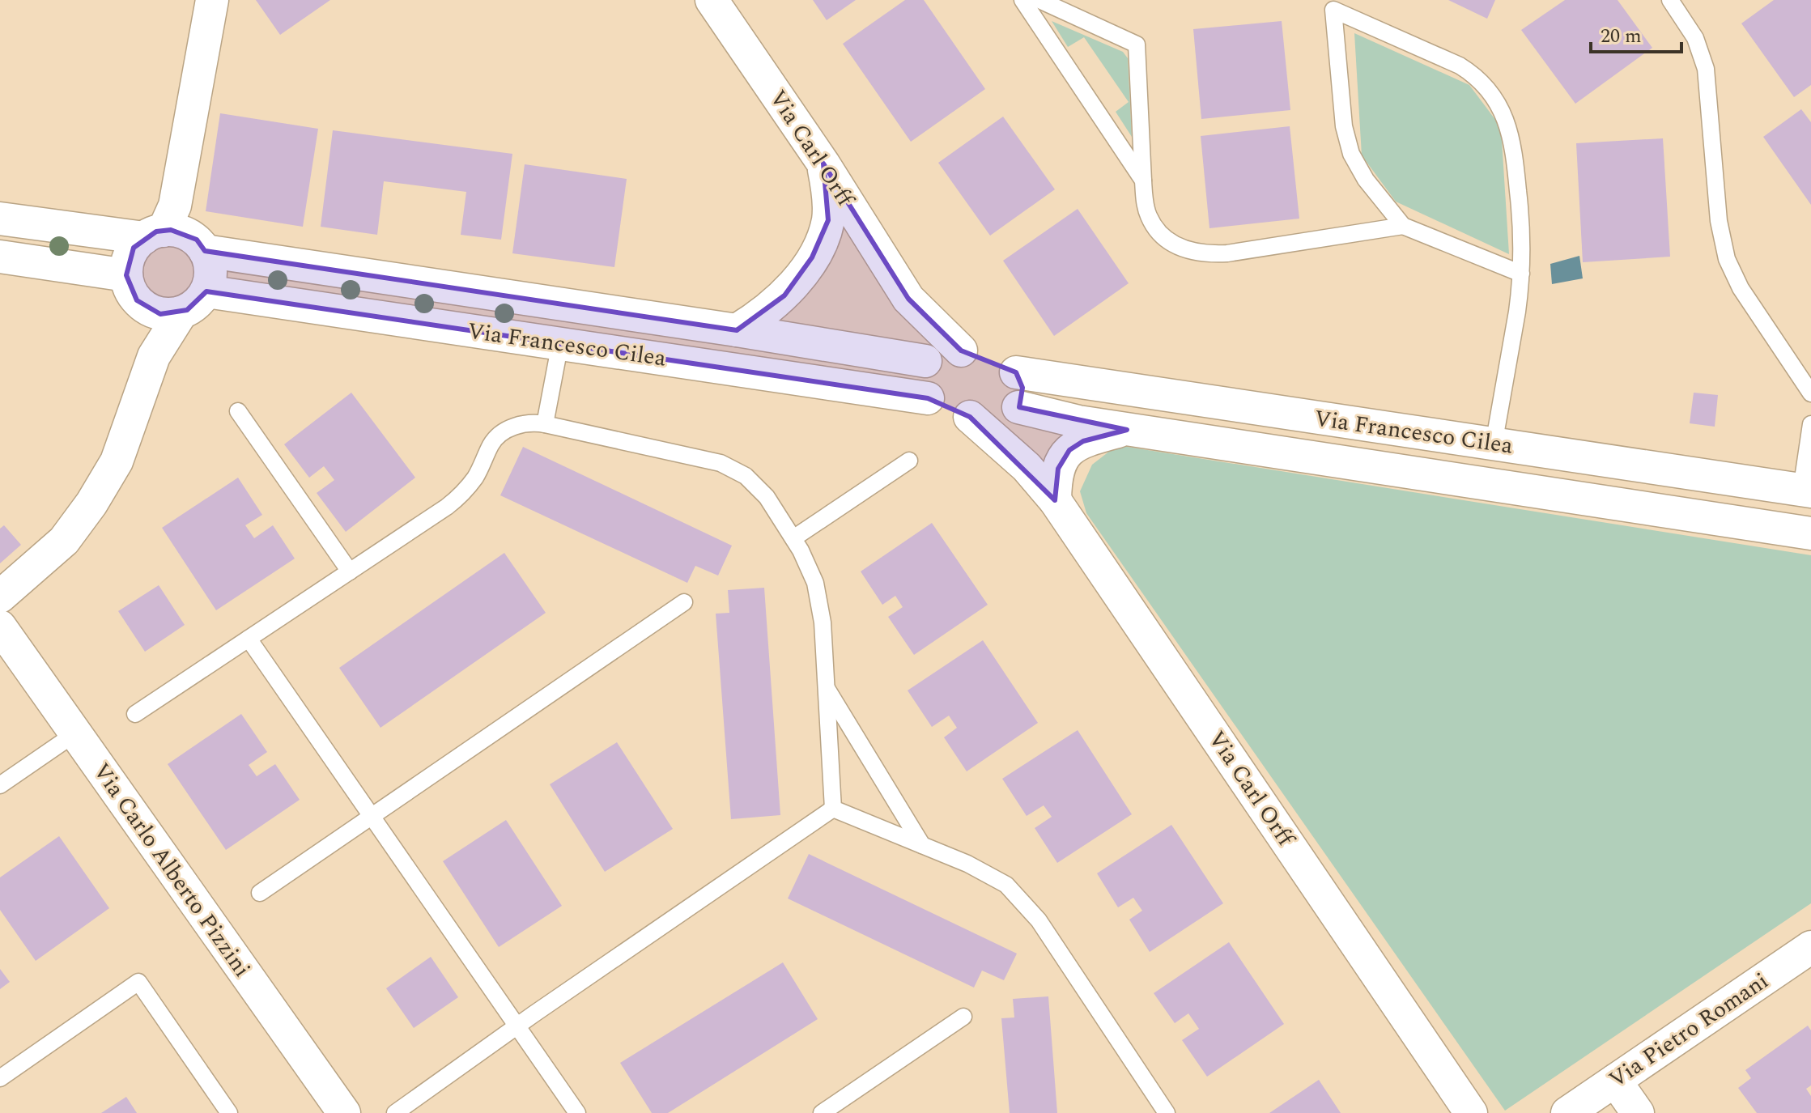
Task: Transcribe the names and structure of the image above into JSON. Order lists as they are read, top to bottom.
{
  "streets": {
    "street": [
      "Via Carl Orff",
      "Via Francesco Cilea",
      "Via Carlo Alberto Pizzini",
      "Via Pietro Romani"
    ]
  },
  "crossings": [
    ["Via Carl Orff", "Via Francesco Cilea"]
  ],
  "scale_bar": "20 m"
}
